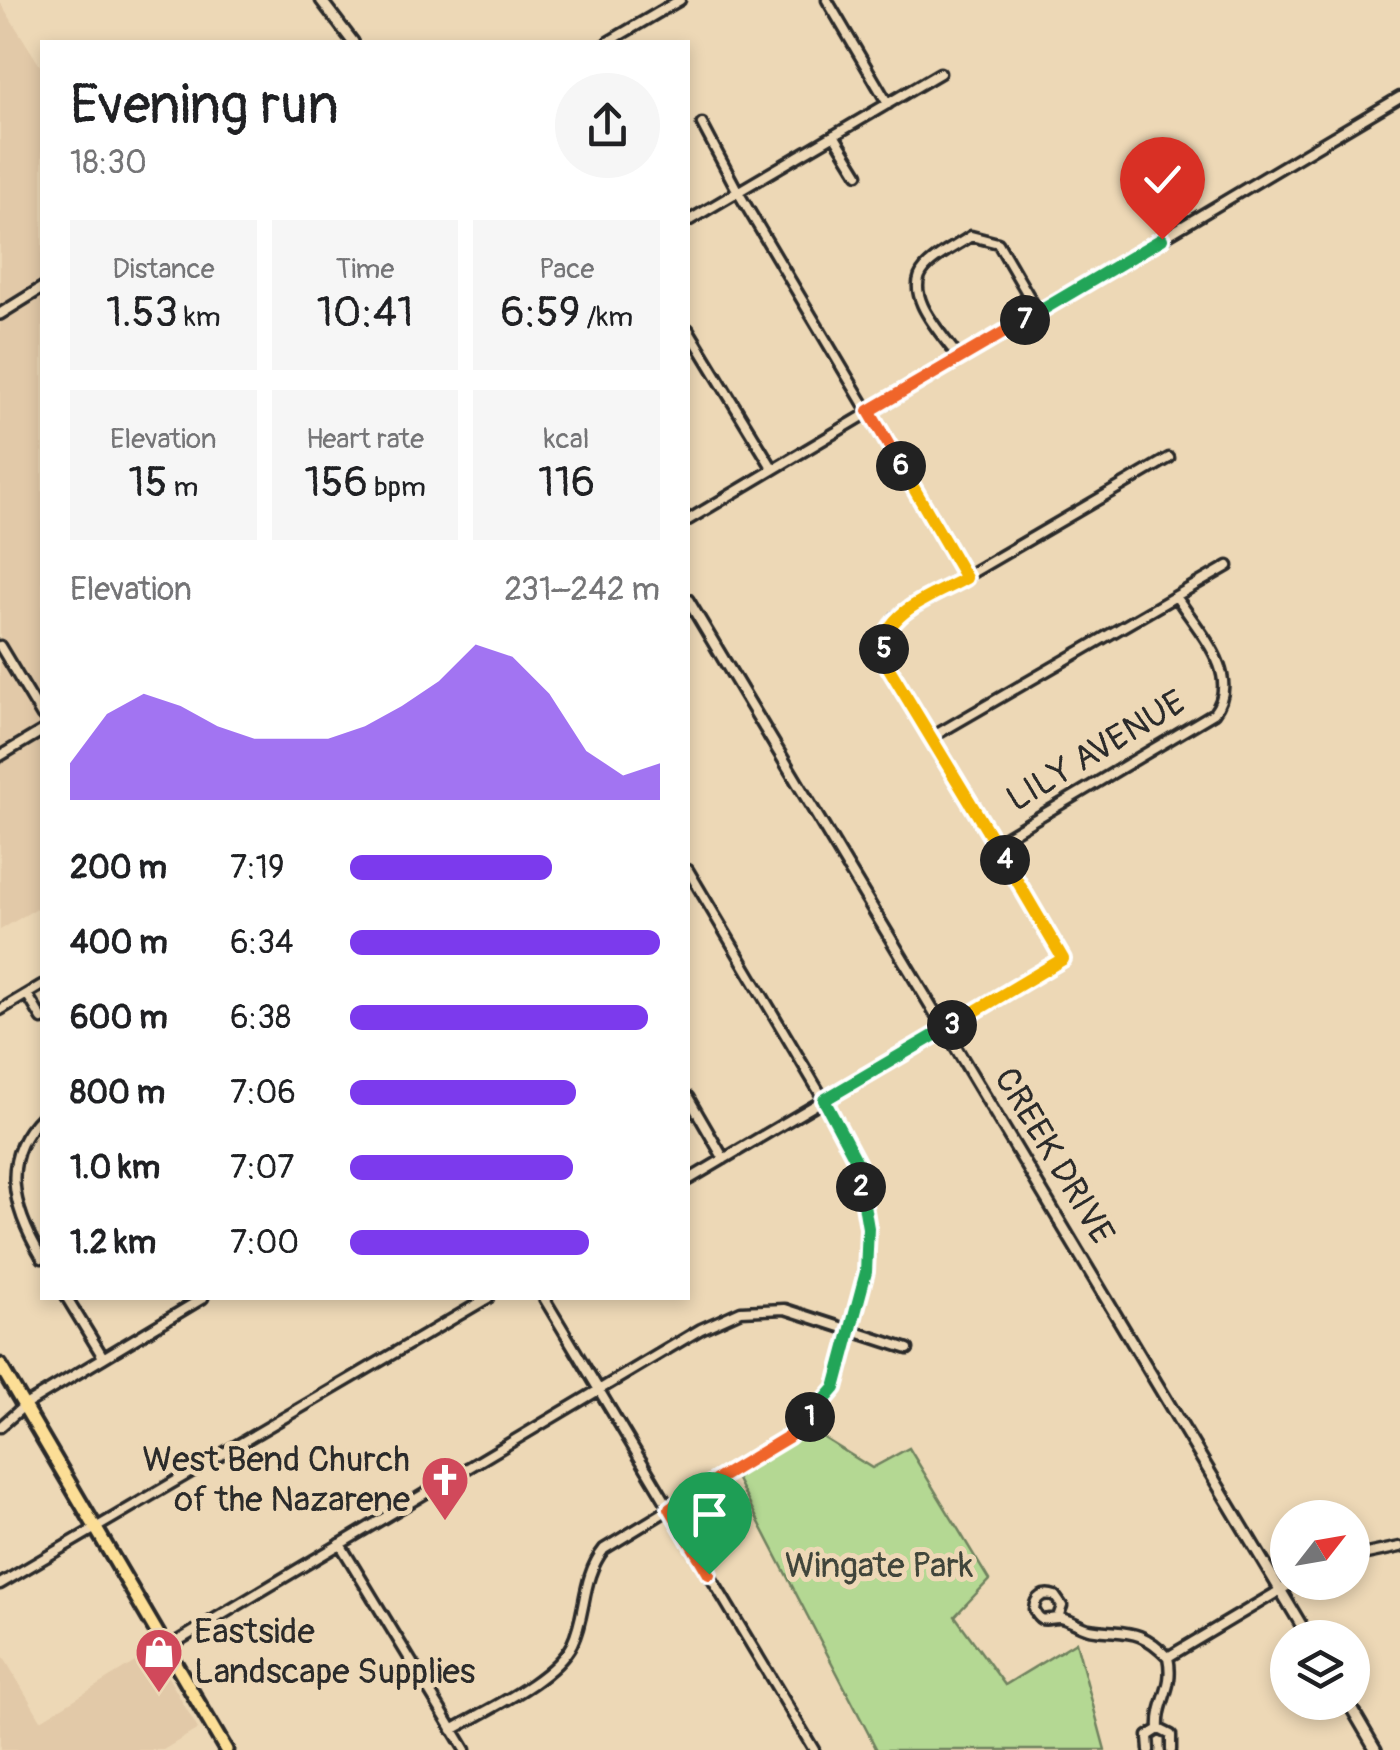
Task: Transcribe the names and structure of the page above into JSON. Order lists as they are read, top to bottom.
{
  "streets": {
    "street": ["LILY AVENUE", "CREEK DRIVE"]
  },
  "parks": ["Wingate Park"],
  "places": {
    "church": ["West Bend Church of the Nazarene"],
    "shop": ["Eastside Landscape Supplies"]
  },
  "north": "top right",
  "page": {
    "heading": ["Evening run", "18:30"],
    "stats": [
      ["Distance", "1.53 km"],
      ["Time", "10:41"],
      ["Pace", "6:59 /km"],
      ["Elevation", "15 m"],
      ["Heart rate", "156 bpm"],
      ["kcal", "116"]
    ],
    "pins": [
      "7",
      "6",
      "5",
      "4",
      "3",
      "2",
      "1"
    ],
    "chart": ["Elevation", "231–242 m"],
    "list": [
      {
        "name": "200 m",
        "note": "7:19"
      },
      {
        "name": "400 m",
        "note": "6:34"
      },
      {
        "name": "600 m",
        "note": "6:38"
      },
      {
        "name": "800 m",
        "note": "7:06"
      },
      {
        "name": "1.0 km",
        "note": "7:07"
      },
      {
        "name": "1.2 km",
        "note": "7:00"
      }
    ]
  }
}
